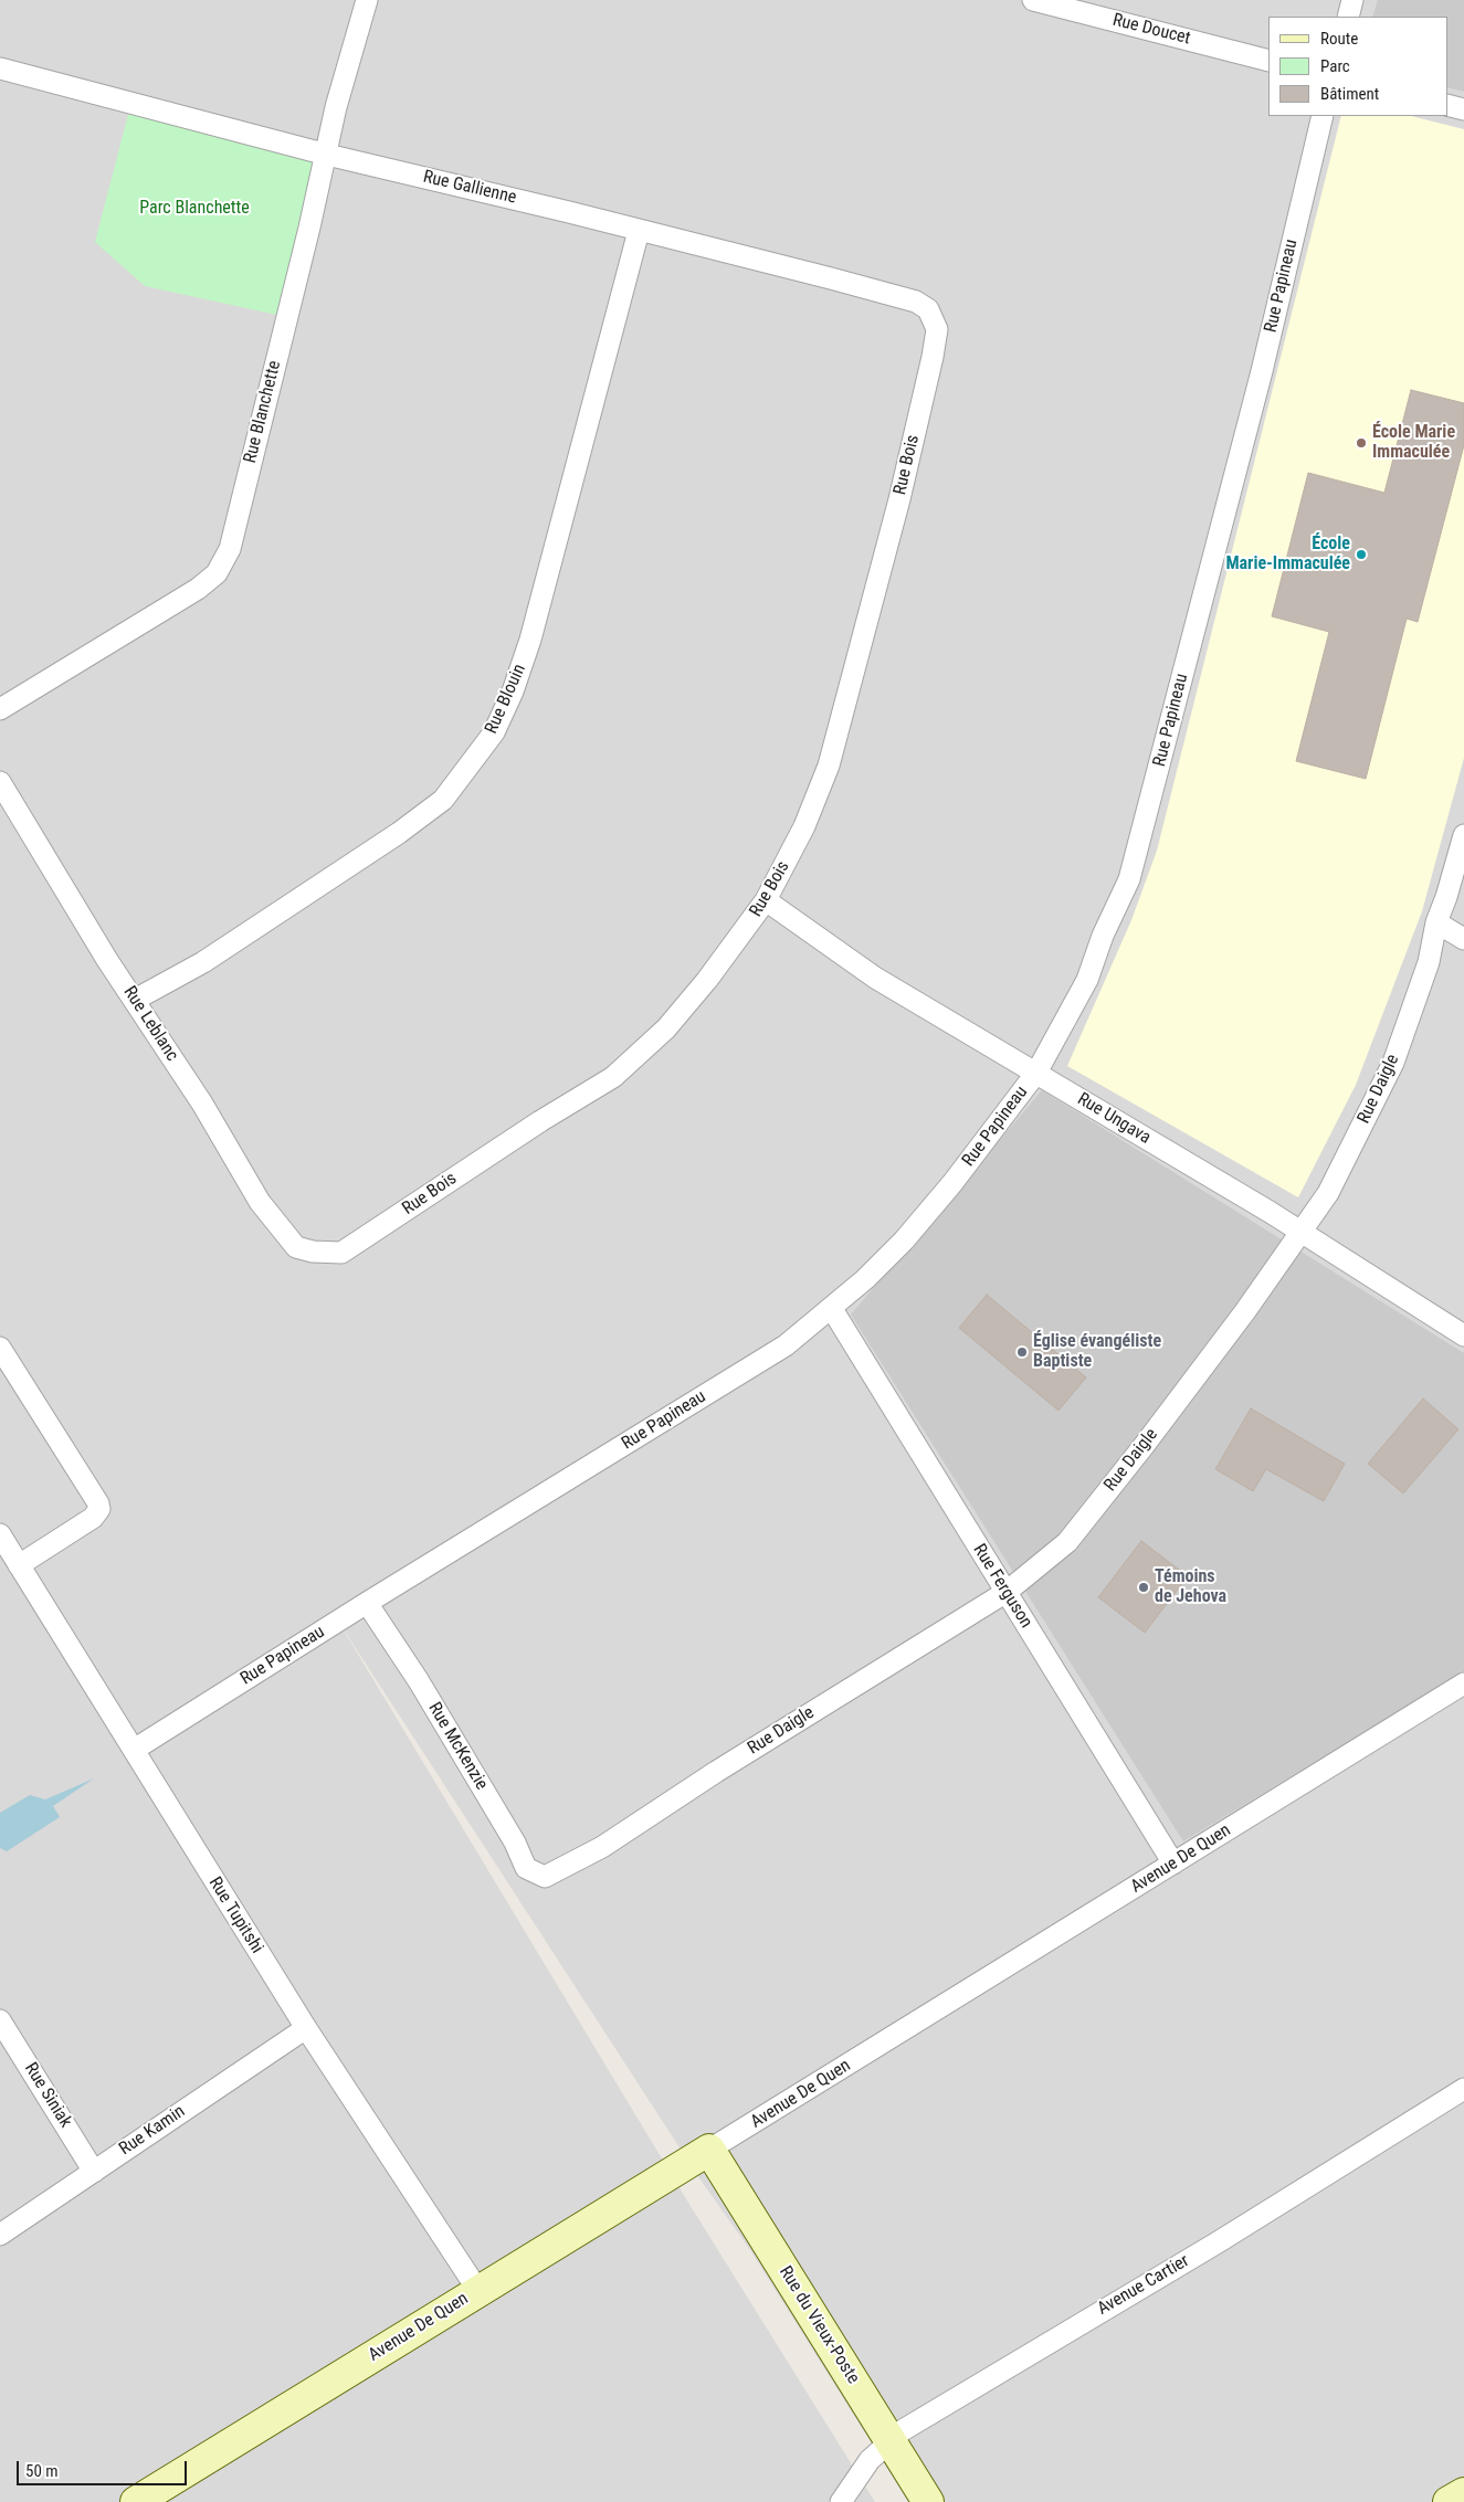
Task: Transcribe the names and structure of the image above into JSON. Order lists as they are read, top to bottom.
{
  "streets": {
    "street": [
      "Rue Doucet",
      "Rue Gallienne",
      "Rue Papineau",
      "Rue Blanchette",
      "Rue Bois",
      "Rue Blouin",
      "Rue Leblanc",
      "Rue Daigle",
      "Rue Ungava",
      "Rue Ferguson",
      "Rue McKenzie",
      "Avenue De Quen",
      "Rue Tupitshi",
      "Rue Siniak",
      "Rue Kamin",
      "Avenue Cartier",
      "Rue du Vieux-Poste"
    ]
  },
  "crossings": [
    ["Rue Gallienne", "Rue Blanchette"],
    ["Rue Gallienne", "Rue Bois"],
    ["Rue Gallienne", "Rue Blouin"],
    ["Rue Papineau", "Rue Ungava"],
    ["Rue Papineau", "Rue Ferguson"],
    ["Rue Papineau", "Rue McKenzie"],
    ["Rue Papineau", "Rue Tupitshi"],
    ["Rue Bois", "Rue Leblanc"],
    ["Rue Bois", "Rue Ungava"],
    ["Rue Blouin", "Rue Leblanc"],
    ["Rue Daigle", "Rue Ungava"],
    ["Rue Daigle", "Rue Ferguson"],
    ["Rue Daigle", "Rue McKenzie"],
    ["Rue Ferguson", "Avenue De Quen"],
    ["Avenue De Quen", "Rue Tupitshi"],
    ["Avenue De Quen", "Rue du Vieux-Poste"],
    ["Rue Tupitshi", "Rue Kamin"],
    ["Rue Siniak", "Rue Kamin"],
    ["Avenue Cartier", "Rue du Vieux-Poste"]
  ],
  "parks": ["Parc Blanchette"],
  "places": [
    "École Marie Immaculée",
    "École Marie-Immaculée",
    "Église évangéliste Baptiste",
    "Témoins de Jehova"
  ],
  "legend": ["Route", "Parc", "Bâtiment"],
  "scale_bar": "50 m"
}
